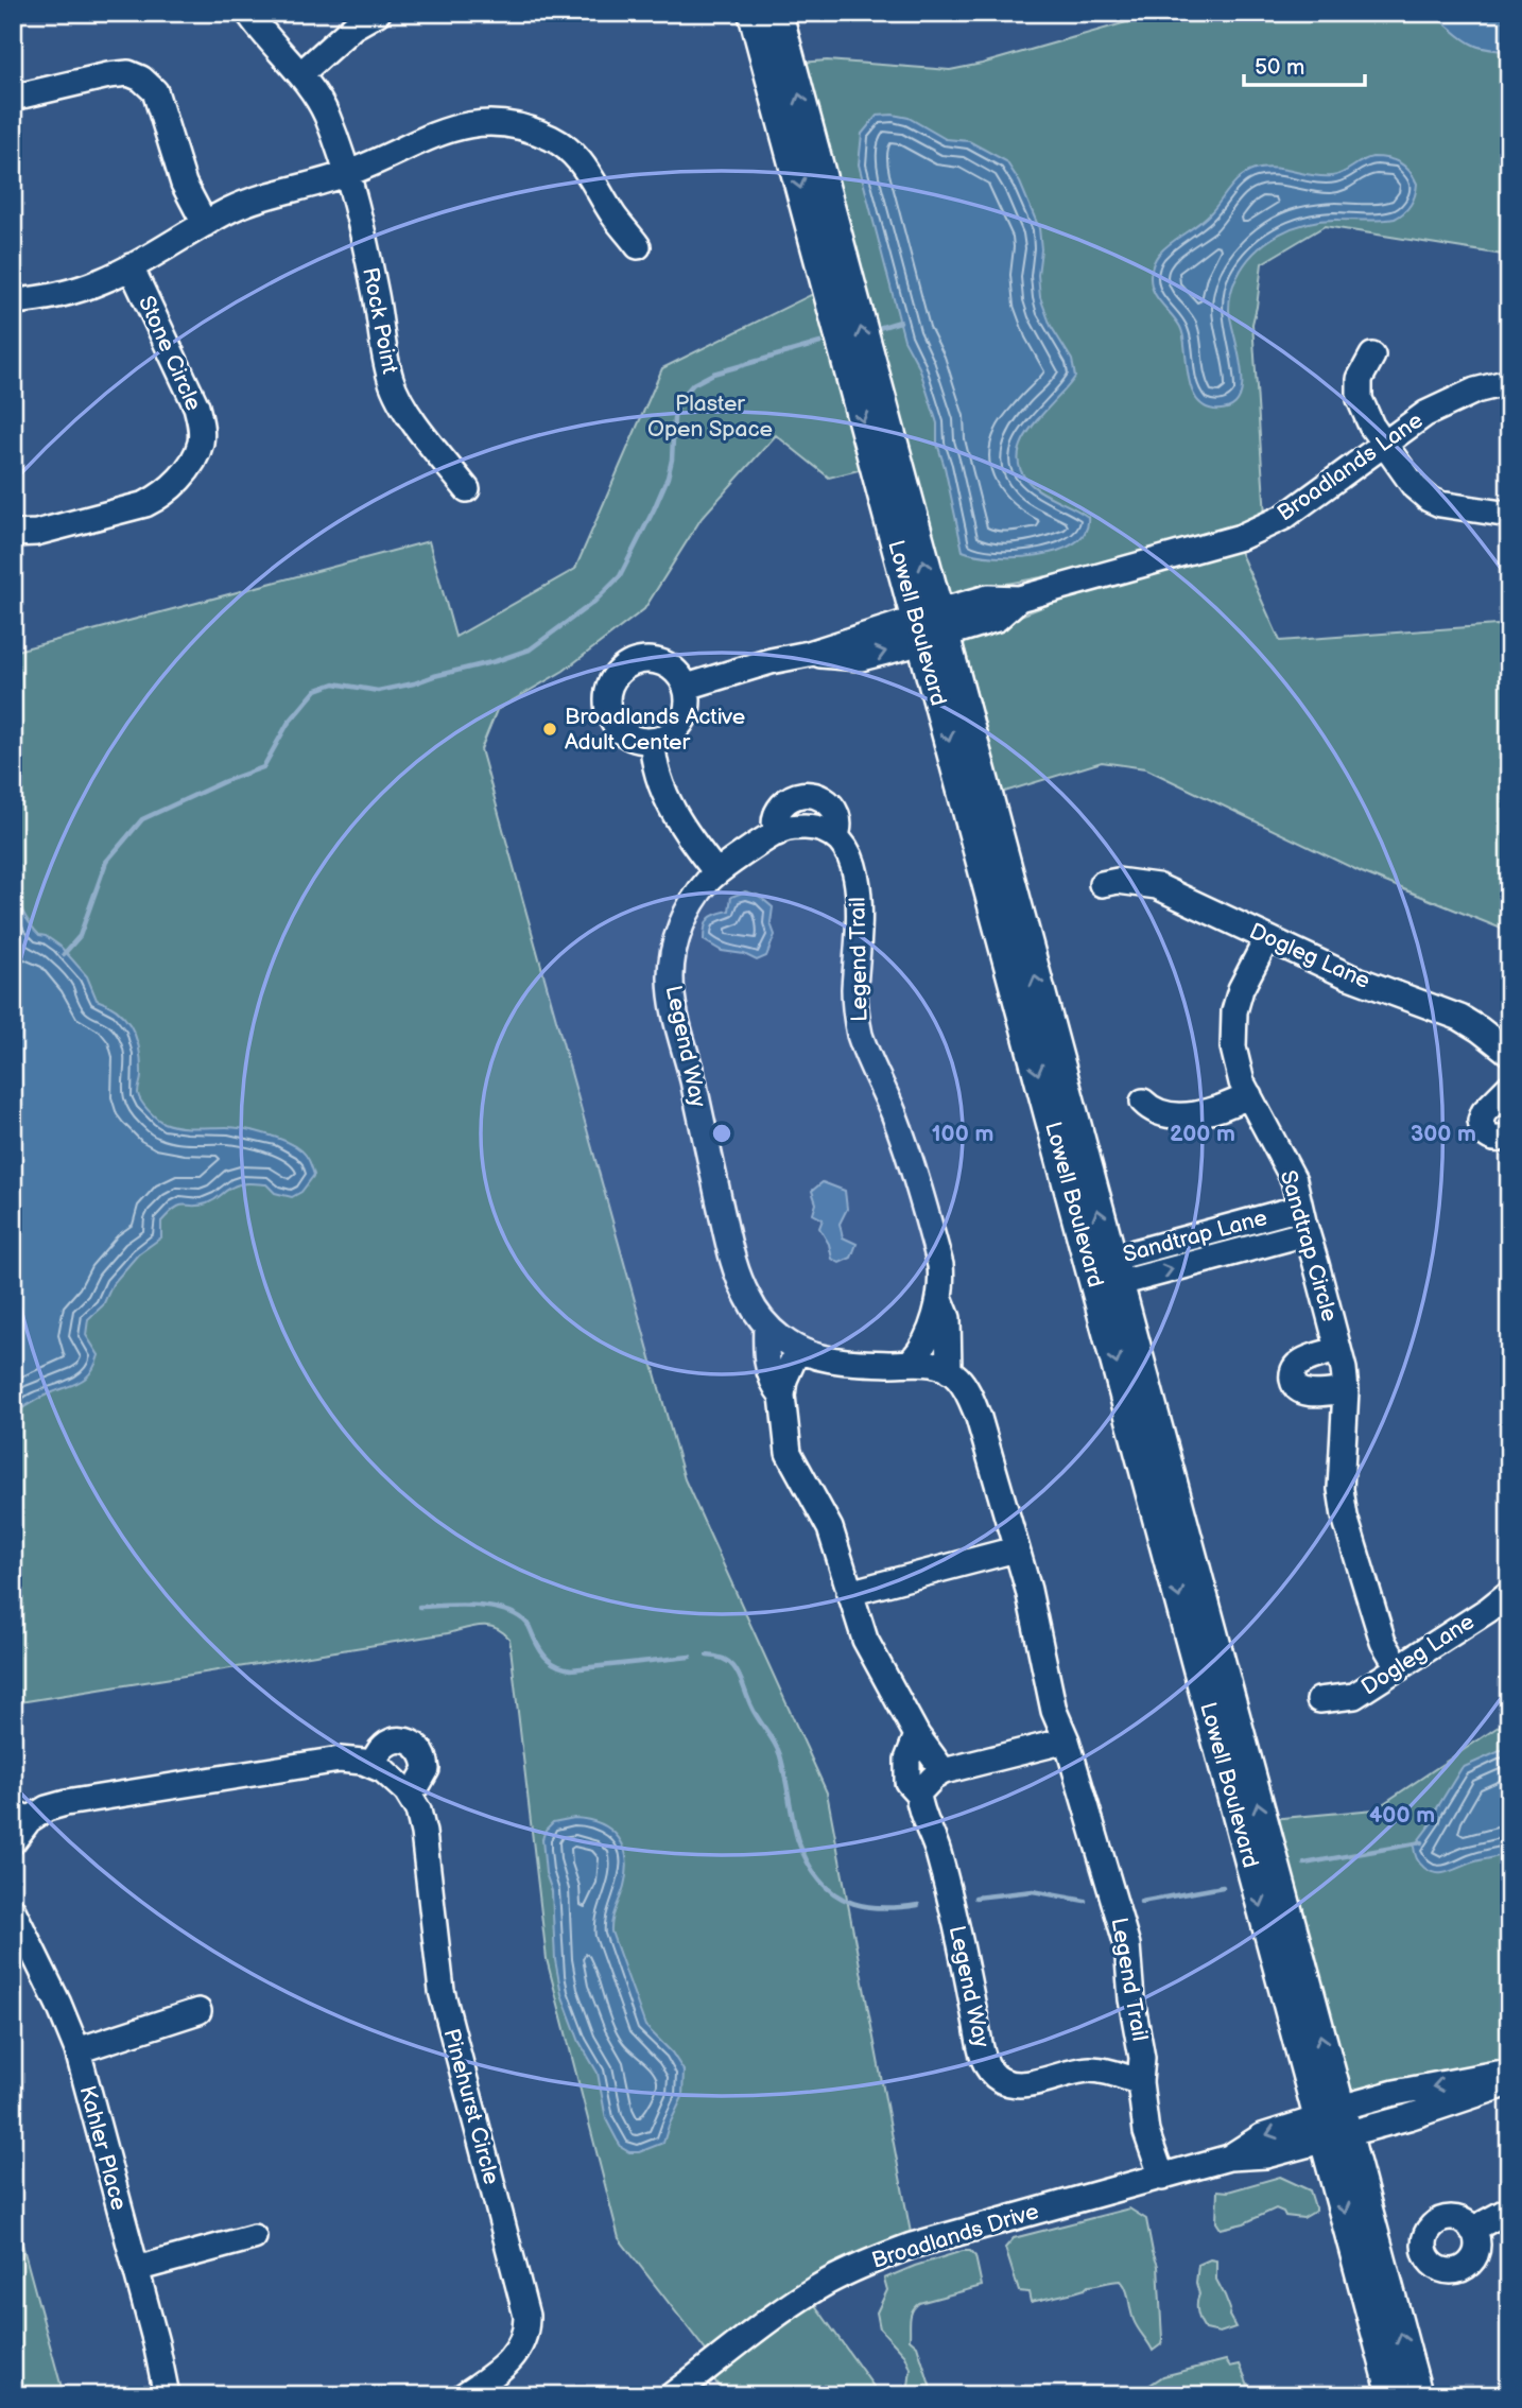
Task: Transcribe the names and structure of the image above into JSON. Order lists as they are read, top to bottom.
{
  "streets": {
    "main road": ["Lowell Boulevard"],
    "street": [
      "Rock Point",
      "Stone Circle",
      "Broadlands Lane",
      "Dogleg Lane",
      "Legend Trail",
      "Legend Way",
      "Sandtrap Lane",
      "Sandtrap Circle",
      "Pinehurst Circle",
      "Kahler Place",
      "Broadlands Drive"
    ]
  },
  "crossings": [
    ["Broadlands Lane", "Lowell Boulevard"],
    ["Lowell Boulevard", "Sandtrap Lane"],
    ["Lowell Boulevard", "Broadlands Drive"],
    ["Dogleg Lane", "Sandtrap Circle"],
    ["Legend Trail", "Legend Way"],
    ["Legend Trail", "Broadlands Drive"],
    ["Sandtrap Lane", "Sandtrap Circle"]
  ],
  "parks": ["Plaster Open Space"],
  "places": ["Broadlands Active Adult Center"],
  "scale_bar": "50 m",
  "rings": [
    "100 m",
    "200 m",
    "300 m",
    "400 m"
  ]
}
